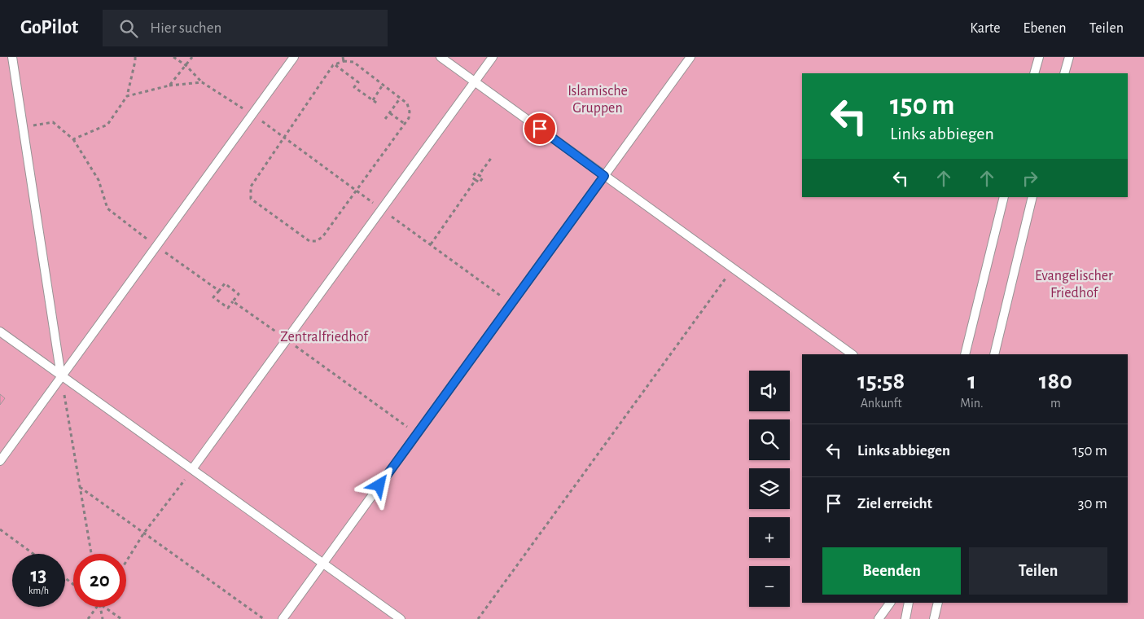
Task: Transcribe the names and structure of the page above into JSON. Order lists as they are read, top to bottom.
{
  "parks": ["Islamische Gruppen", "Evangelischer Friedhof", "Zentralfriedhof"],
  "page": {
    "header": "GoPilot",
    "search": "Hier suchen",
    "nav": ["Karte", "Ebenen", "Teilen"],
    "turn": ["150 m", "Links abbiegen"],
    "eta": [
      "15:58",
      "Ankunft",
      "1",
      "Min.",
      "180",
      "m"
    ],
    "map_buttons": ["+", "−"],
    "list": [
      {
        "name": "Links abbiegen",
        "value": "150 m"
      },
      {
        "name": "Ziel erreicht",
        "value": "30 m"
      }
    ],
    "buttons": ["Beenden", "Teilen"],
    "speed": "13 km/h",
    "limit": "20"
  }
}
